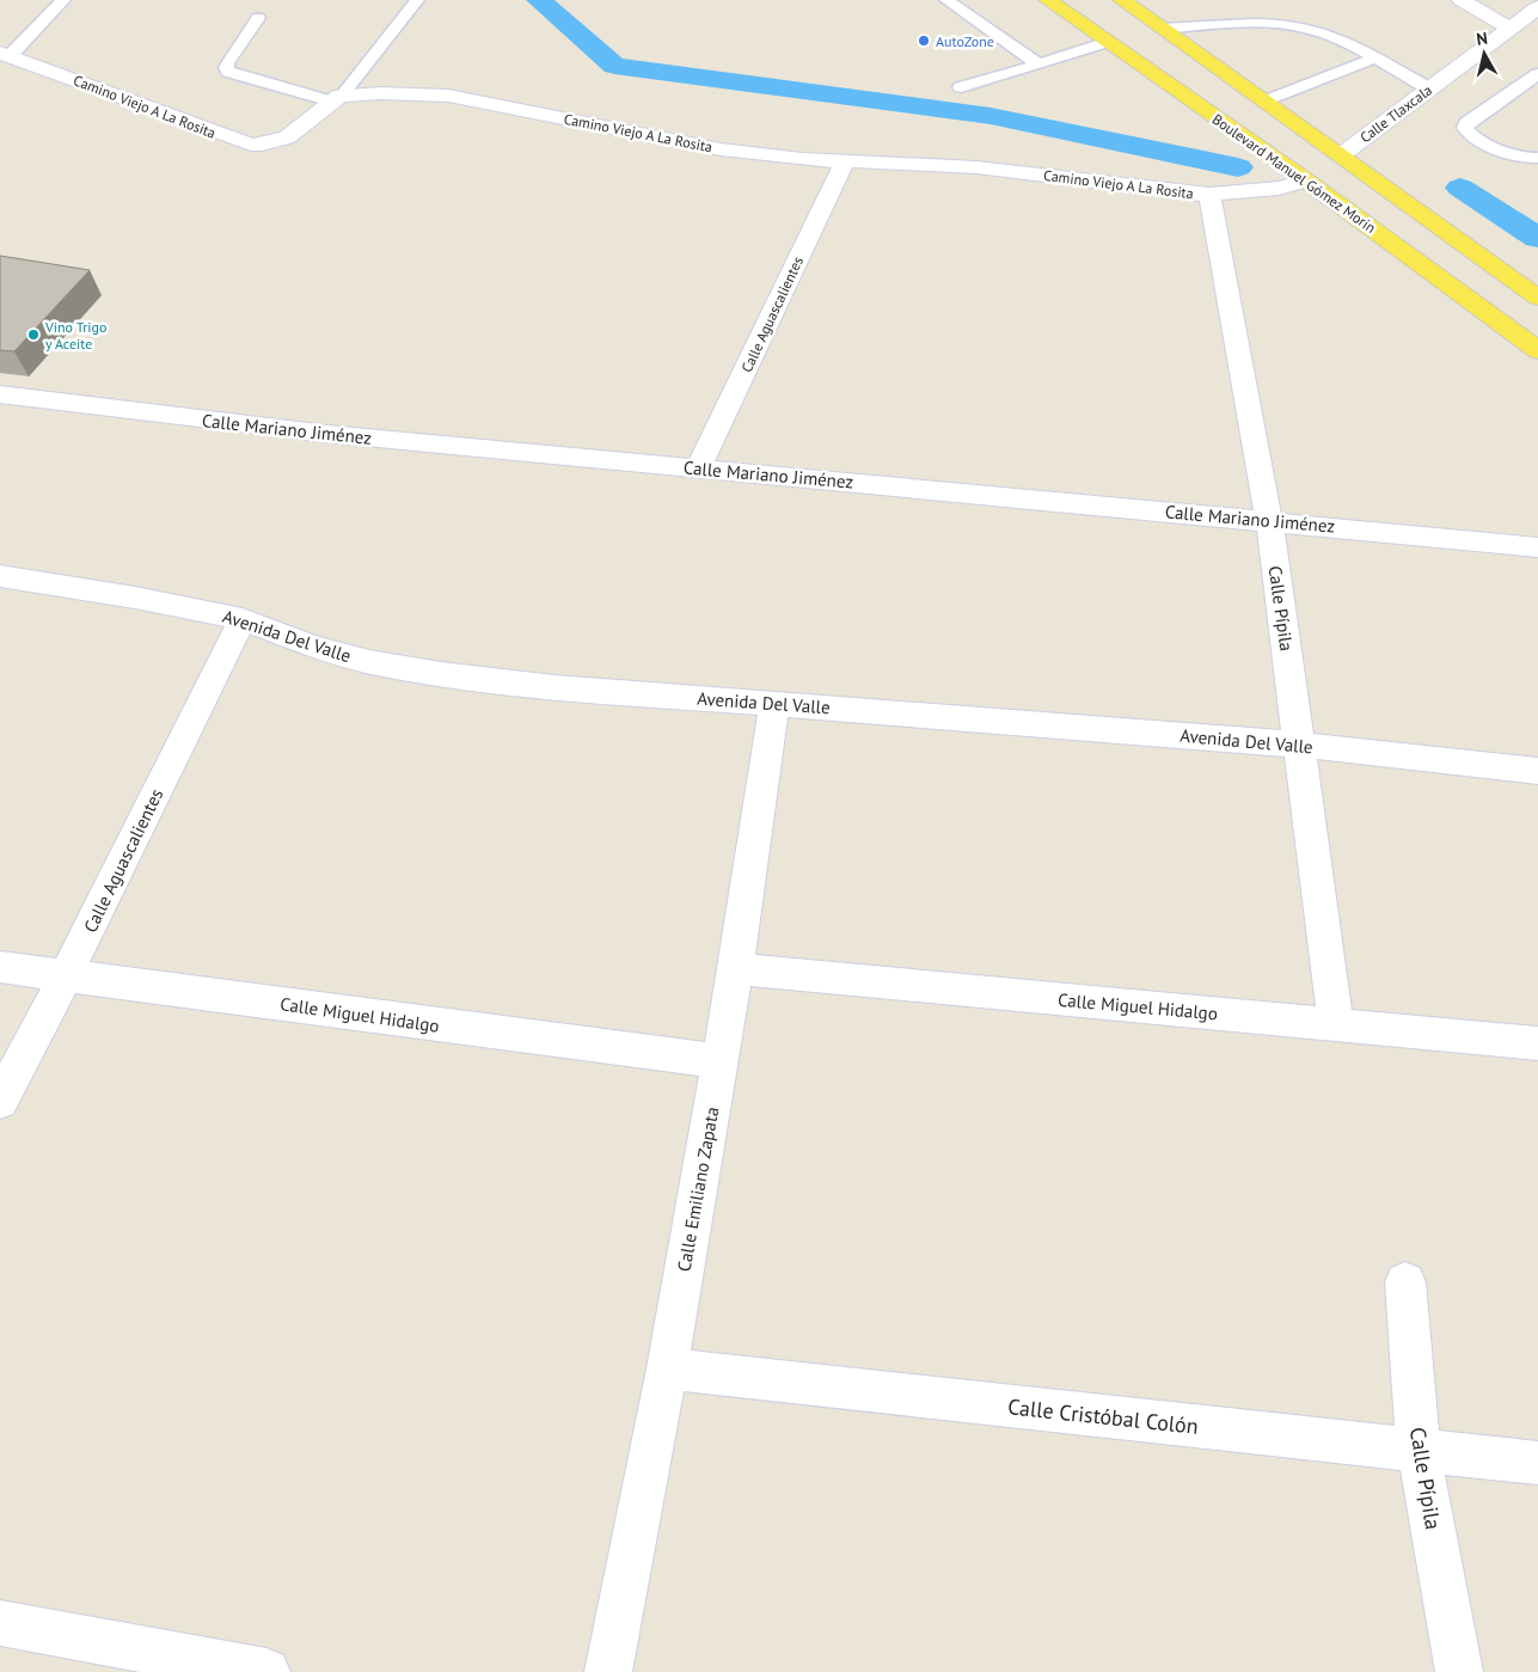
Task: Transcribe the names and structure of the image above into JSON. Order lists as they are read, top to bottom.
{
  "streets": {
    "main road": ["Boulevard Manuel Gómez Morín"],
    "street": [
      "Camino Viejo A La Rosita",
      "Calle Tlaxcala",
      "Calle Aguascalientes",
      "Calle Mariano Jiménez",
      "Calle Pípila",
      "Avenida Del Valle",
      "Calle Miguel Hidalgo",
      "Calle Emiliano Zapata",
      "Calle Cristóbal Colón"
    ]
  },
  "crossings": [
    ["Camino Viejo A La Rosita", "Boulevard Manuel Gómez Morín"],
    ["Camino Viejo A La Rosita", "Calle Aguascalientes"],
    ["Camino Viejo A La Rosita", "Calle Pípila"],
    ["Calle Aguascalientes", "Calle Mariano Jiménez"],
    ["Calle Aguascalientes", "Avenida Del Valle"],
    ["Calle Aguascalientes", "Calle Miguel Hidalgo"],
    ["Calle Mariano Jiménez", "Calle Pípila"],
    ["Calle Pípila", "Avenida Del Valle"],
    ["Calle Pípila", "Calle Miguel Hidalgo"],
    ["Calle Pípila", "Calle Cristóbal Colón"],
    ["Avenida Del Valle", "Calle Emiliano Zapata"],
    ["Calle Miguel Hidalgo", "Calle Emiliano Zapata"],
    ["Calle Emiliano Zapata", "Calle Cristóbal Colón"]
  ],
  "places": ["AutoZone", "Vino Trigo y Aceite"],
  "north": "top"
}
